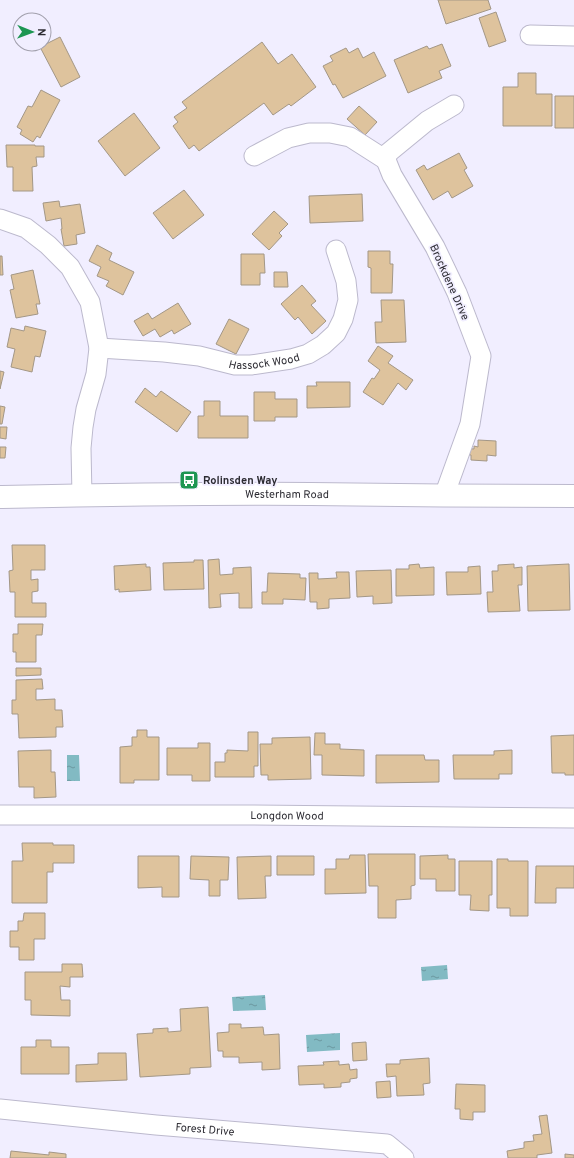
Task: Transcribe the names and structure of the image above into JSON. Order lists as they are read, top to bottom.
{
  "streets": {
    "main road": ["Westerham Road"],
    "street": [
      "Brockdene Drive",
      "Hassock Wood",
      "Longdon Wood",
      "Forest Drive"
    ]
  },
  "crossings": [
    ["Brockdene Drive", "Westerham Road"]
  ],
  "places": {
    "bus stop": ["Rolinsden Way"]
  },
  "north": "right"
}
